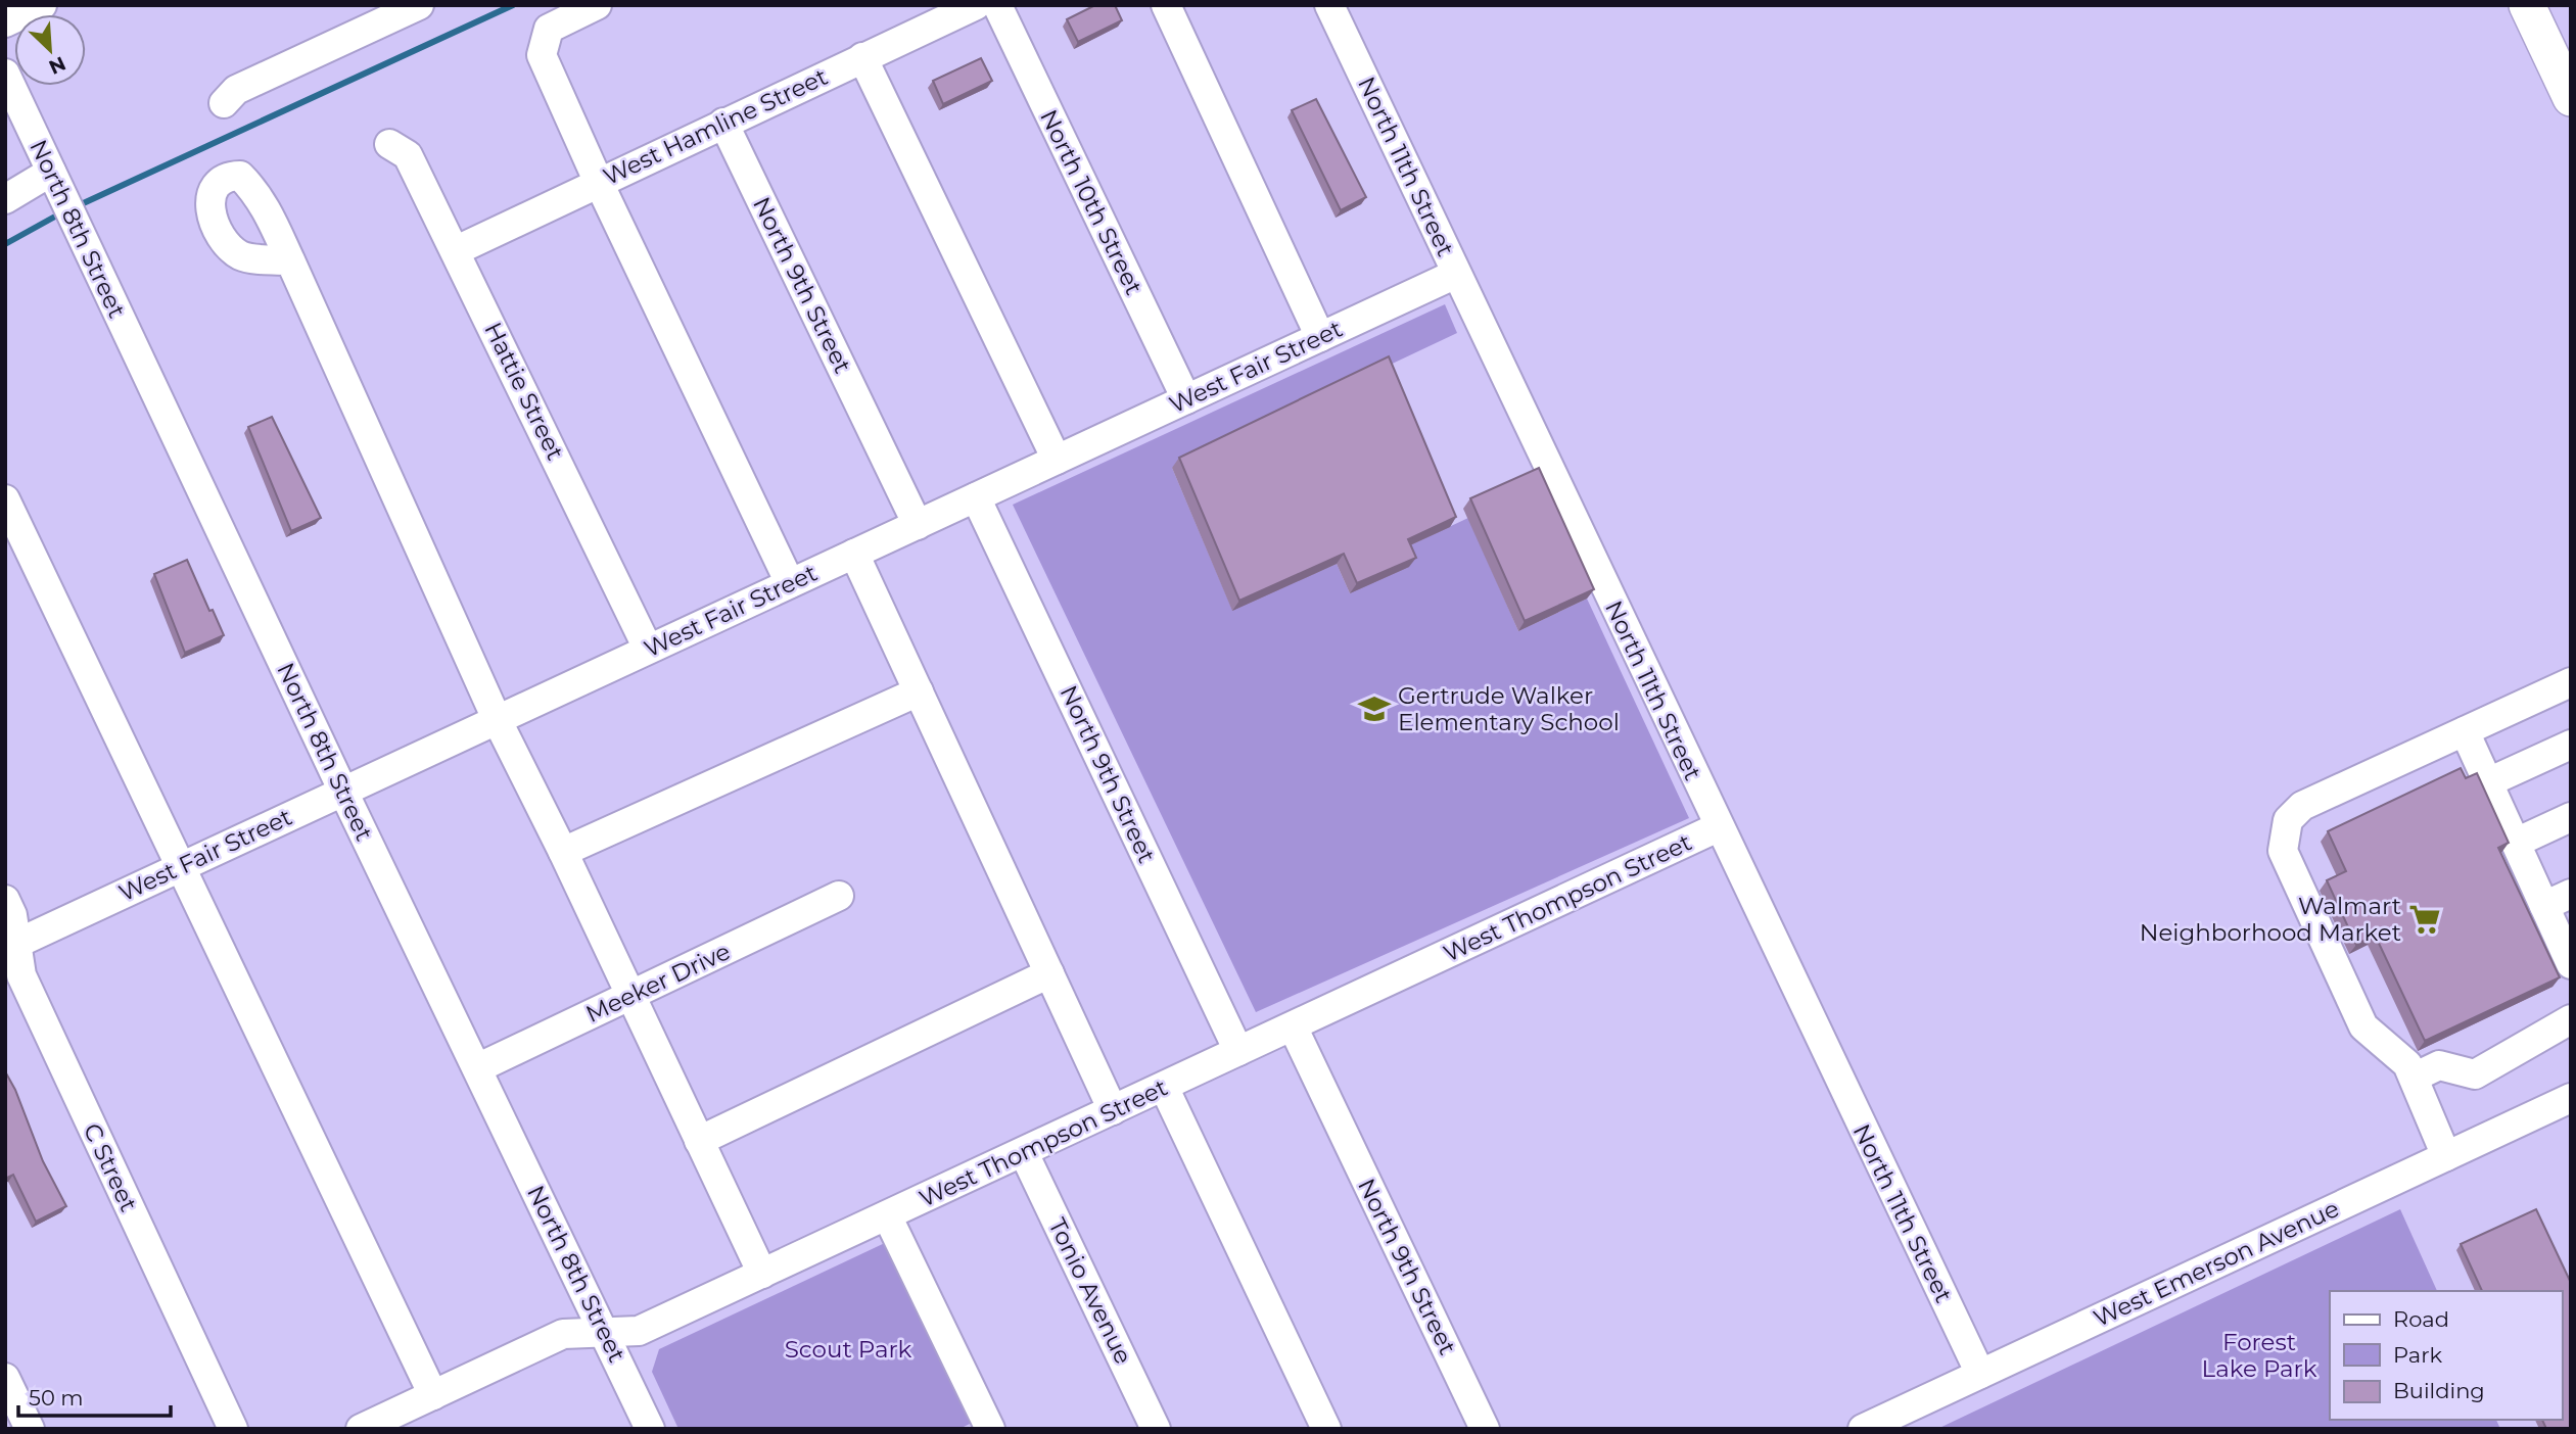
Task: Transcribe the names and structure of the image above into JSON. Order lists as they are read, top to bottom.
{
  "streets": {
    "street": [
      "West Hamline Street",
      "North 11th Street",
      "North 10th Street",
      "North 8th Street",
      "North 9th Street",
      "West Fair Street",
      "Hattie Street",
      "West Thompson Street",
      "Meeker Drive",
      "C Street",
      "West Emerson Avenue",
      "Tonio Avenue"
    ]
  },
  "crossings": [
    ["West Hamline Street", "North 9th Street"],
    ["West Hamline Street", "Hattie Street"],
    ["North 11th Street", "West Fair Street"],
    ["North 11th Street", "West Thompson Street"],
    ["North 11th Street", "West Emerson Avenue"],
    ["North 10th Street", "West Fair Street"],
    ["North 8th Street", "West Fair Street"],
    ["North 8th Street", "West Thompson Street"],
    ["North 8th Street", "Meeker Drive"],
    ["North 9th Street", "West Fair Street"],
    ["North 9th Street", "West Thompson Street"],
    ["West Fair Street", "Hattie Street"],
    ["West Fair Street", "C Street"],
    ["West Thompson Street", "Tonio Avenue"]
  ],
  "parks": ["Forest Lake Park", "Scout Park"],
  "places": {
    "school or university": ["Gertrude Walker Elementary School"],
    "supermarket": ["Walmart Neighborhood Market"]
  },
  "legend": ["Road", "Park", "Building"],
  "scale_bar": "50 m",
  "north": "bottom right"
}
